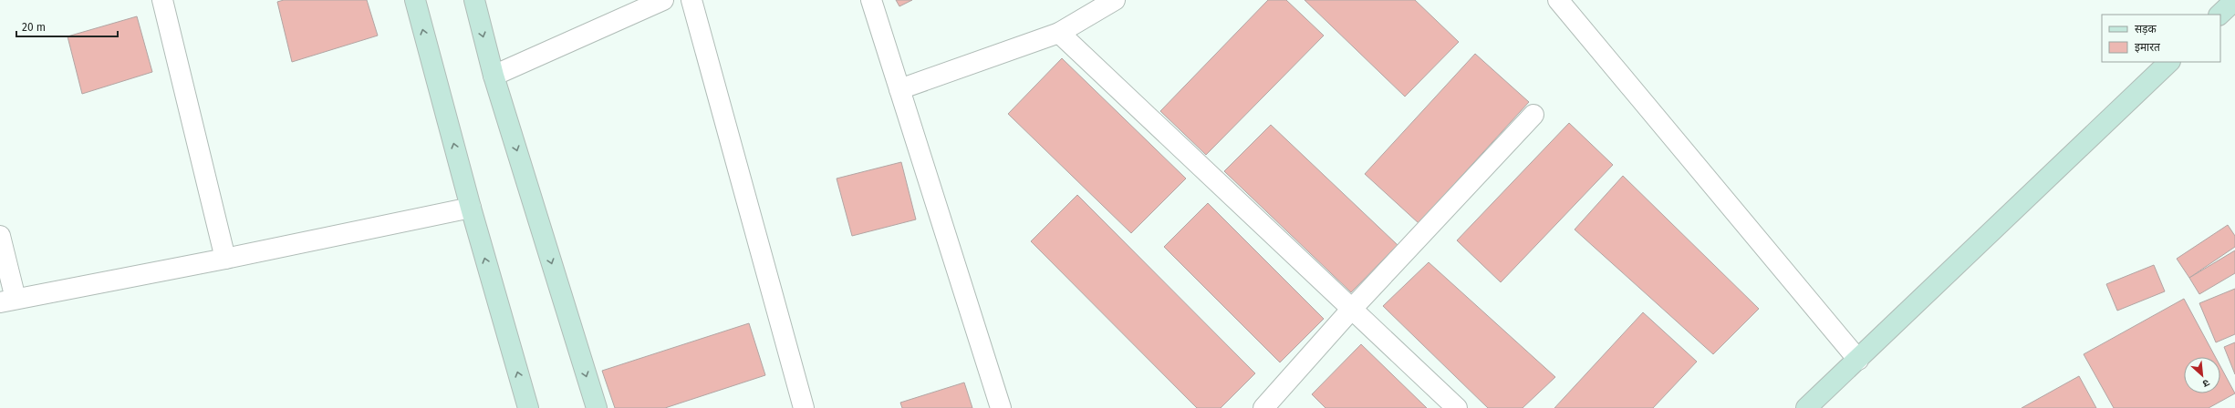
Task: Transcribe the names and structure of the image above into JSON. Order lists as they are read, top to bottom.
{
  "legend": ["सड़क", "इमारत"],
  "scale_bar": "20 m",
  "north": "bottom right"
}
